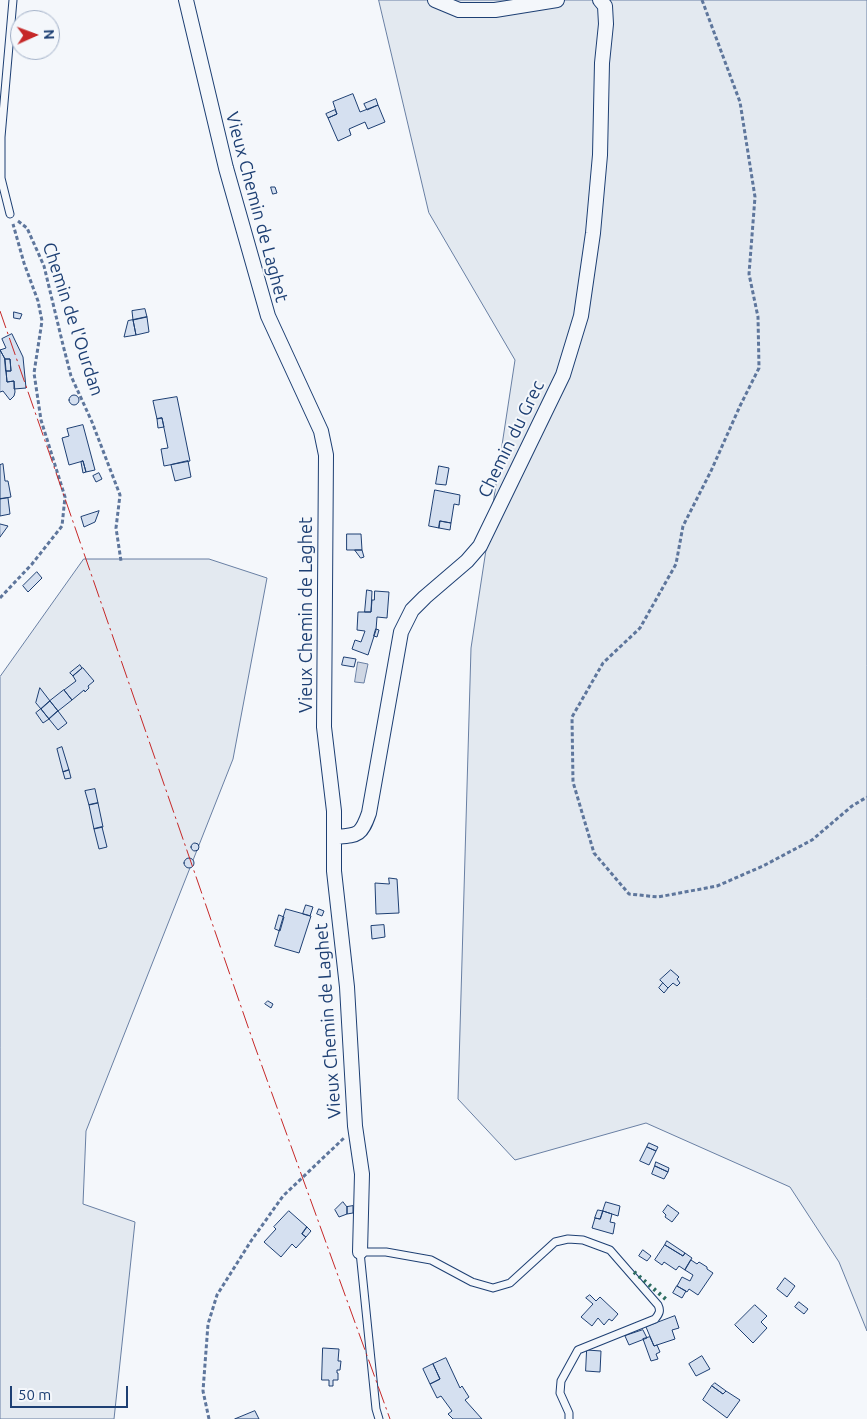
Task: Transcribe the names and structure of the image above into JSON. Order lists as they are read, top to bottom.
{
  "streets": {
    "street": ["Vieux Chemin de Laghet", "Chemin du Grec"],
    "path": ["Chemin de l'Ourdan"]
  },
  "crossings": [
    ["Vieux Chemin de Laghet", "Chemin du Grec"]
  ],
  "scale_bar": "50 m",
  "north": "right"
}
